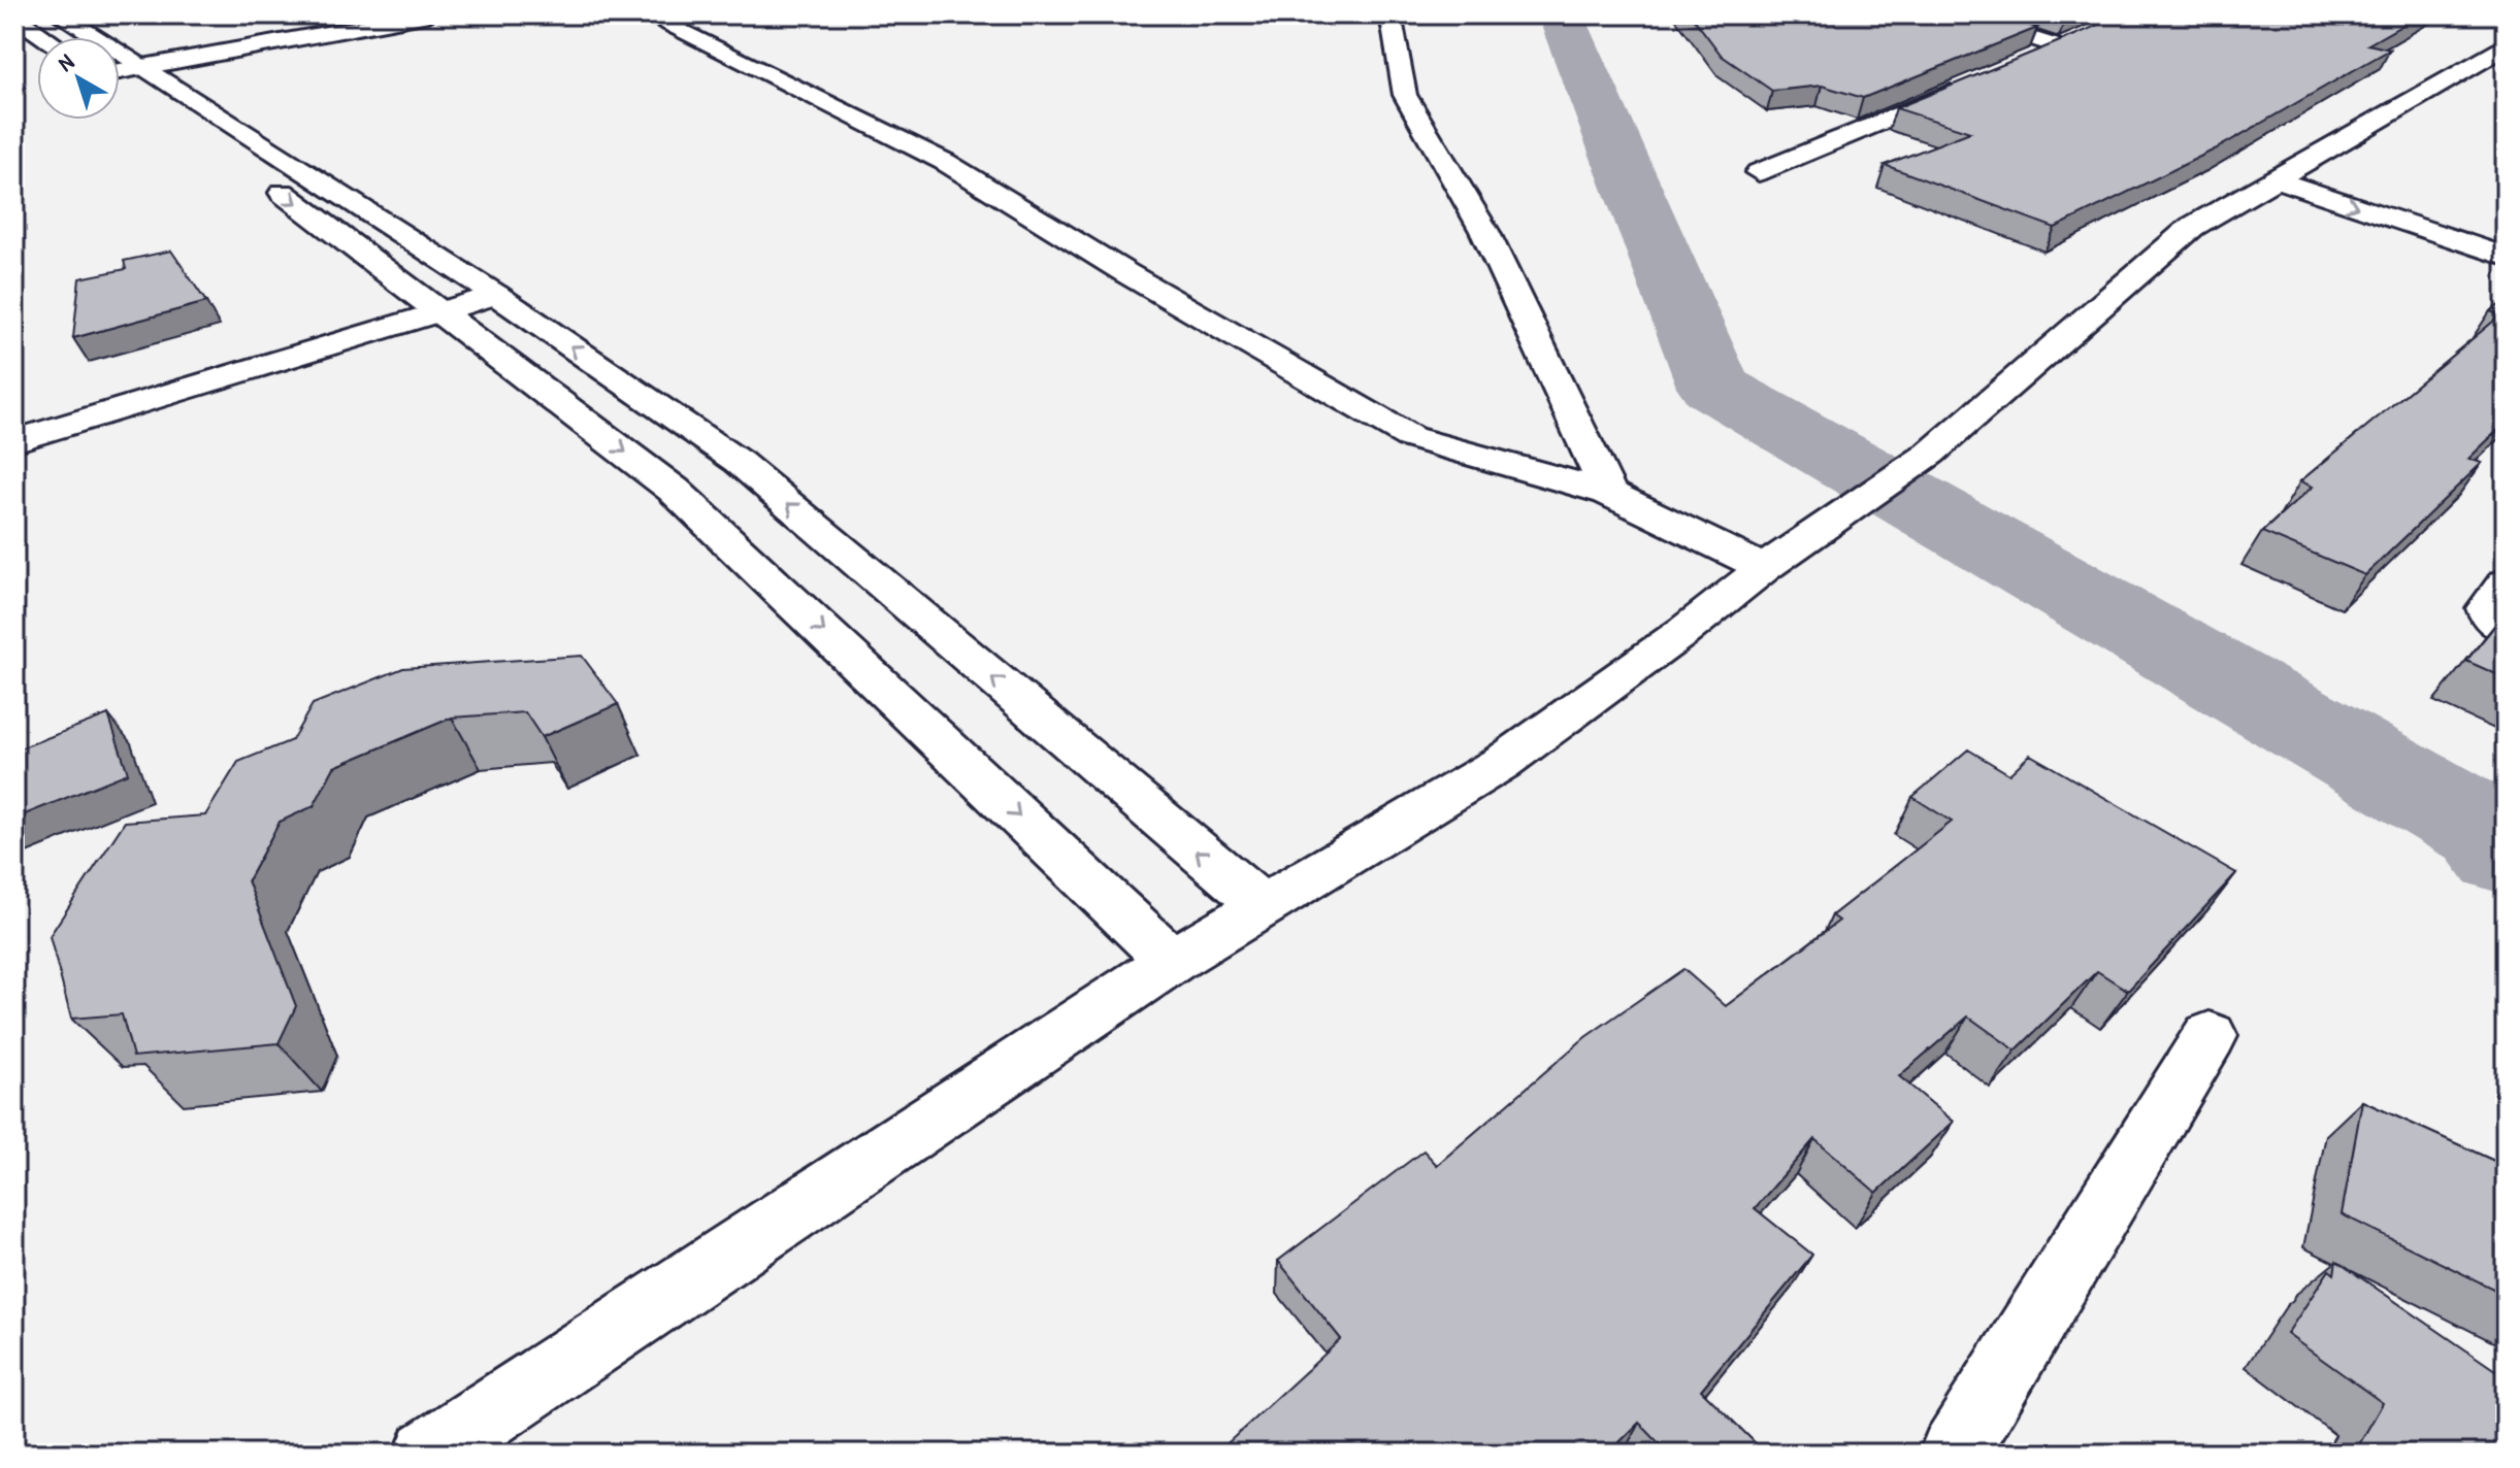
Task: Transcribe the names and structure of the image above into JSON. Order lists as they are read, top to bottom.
{
  "north": "top left"
}
